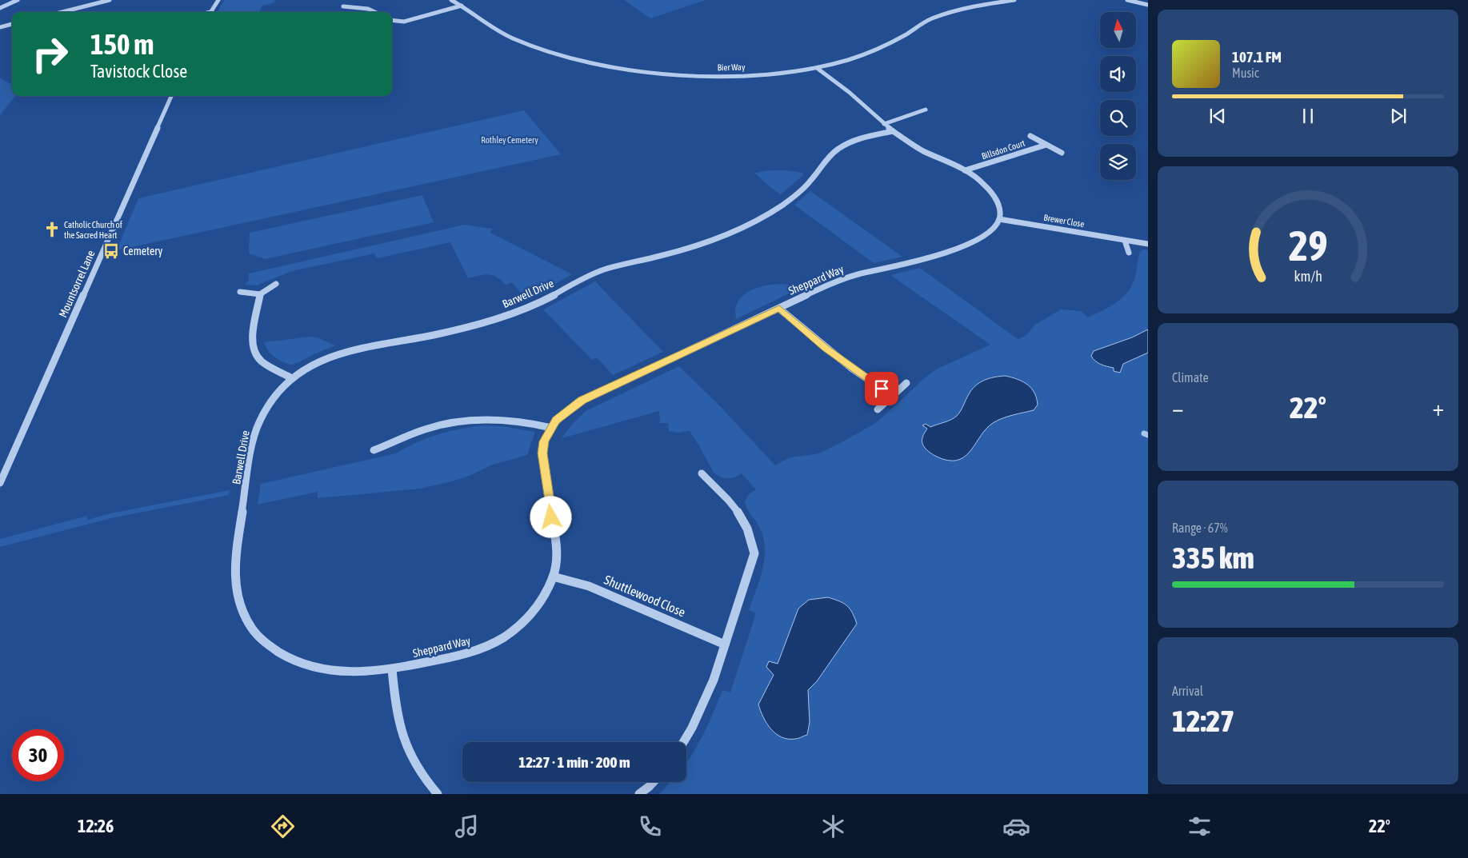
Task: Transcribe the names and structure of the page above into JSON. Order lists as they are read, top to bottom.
{
  "streets": {
    "street": [
      "Bier Way",
      "Billsdon Court",
      "Brewer Close",
      "Sheppard Way",
      "Mountsorrel Lane",
      "Barwell Drive",
      "Shuttlewood Close"
    ]
  },
  "crossings": [
    ["Brewer Close", "Sheppard Way"],
    ["Sheppard Way", "Barwell Drive"],
    ["Sheppard Way", "Shuttlewood Close"]
  ],
  "parks": ["Rothley Cemetery"],
  "places": {
    "church": ["Catholic Church of the Sacred Heart"],
    "bus stop": ["Cemetery"]
  },
  "north": "top",
  "page": {
    "turn": ["150 m", "Tavistock Close"],
    "song": ["107.1 FM", "Music"],
    "tile": [
      "Climate",
      ["Range · 67%", "335 km"],
      ["Arrival", "12:27"]
    ],
    "heat": ["−", "22°", "+"],
    "limit": "30",
    "trip": "12:27 · 1 min · 200 m",
    "tabs": ["12:26", "22°"],
    "gauge": ["29", "km/h"]
  }
}
